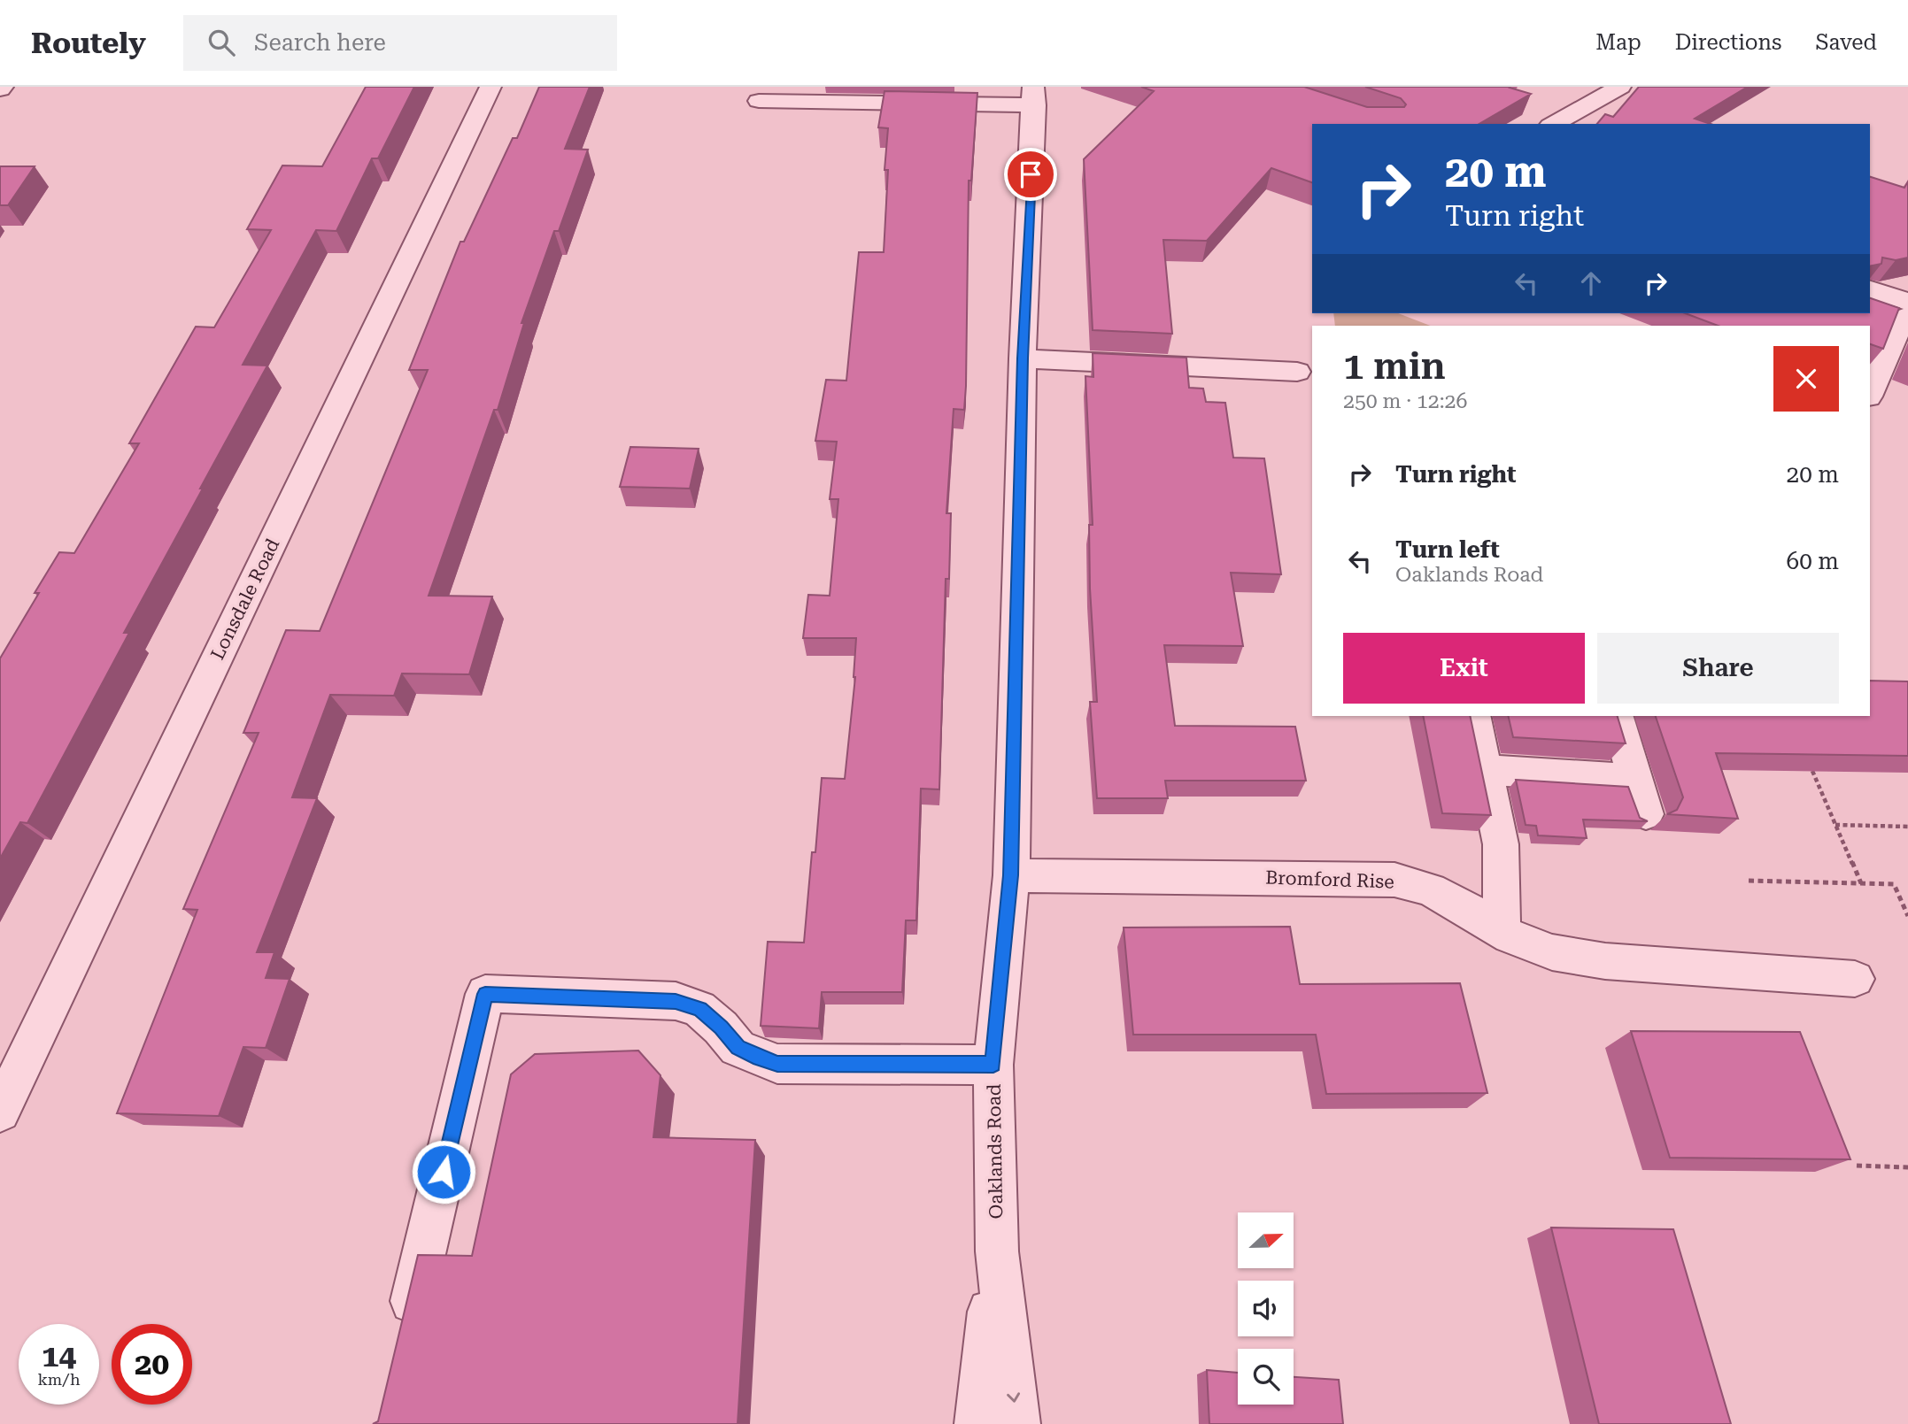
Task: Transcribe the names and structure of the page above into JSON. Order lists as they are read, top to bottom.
{
  "streets": {
    "street": ["Lonsdale Road", "Bromford Rise", "Oaklands Road"]
  },
  "crossings": [
    ["Bromford Rise", "Oaklands Road"]
  ],
  "north": "right",
  "page": {
    "header": "Routely",
    "search": "Search here",
    "nav": ["Map", "Directions", "Saved"],
    "turn": ["20 m", "Turn right"],
    "heading": ["1 min", "250 m · 12:26"],
    "list": [
      {
        "name": "Turn right",
        "value": "20 m"
      },
      {
        "name": "Turn left",
        "note": "Oaklands Road",
        "value": "60 m"
      }
    ],
    "buttons": ["Exit", "Share"],
    "speed": "14 km/h",
    "limit": "20"
  }
}
